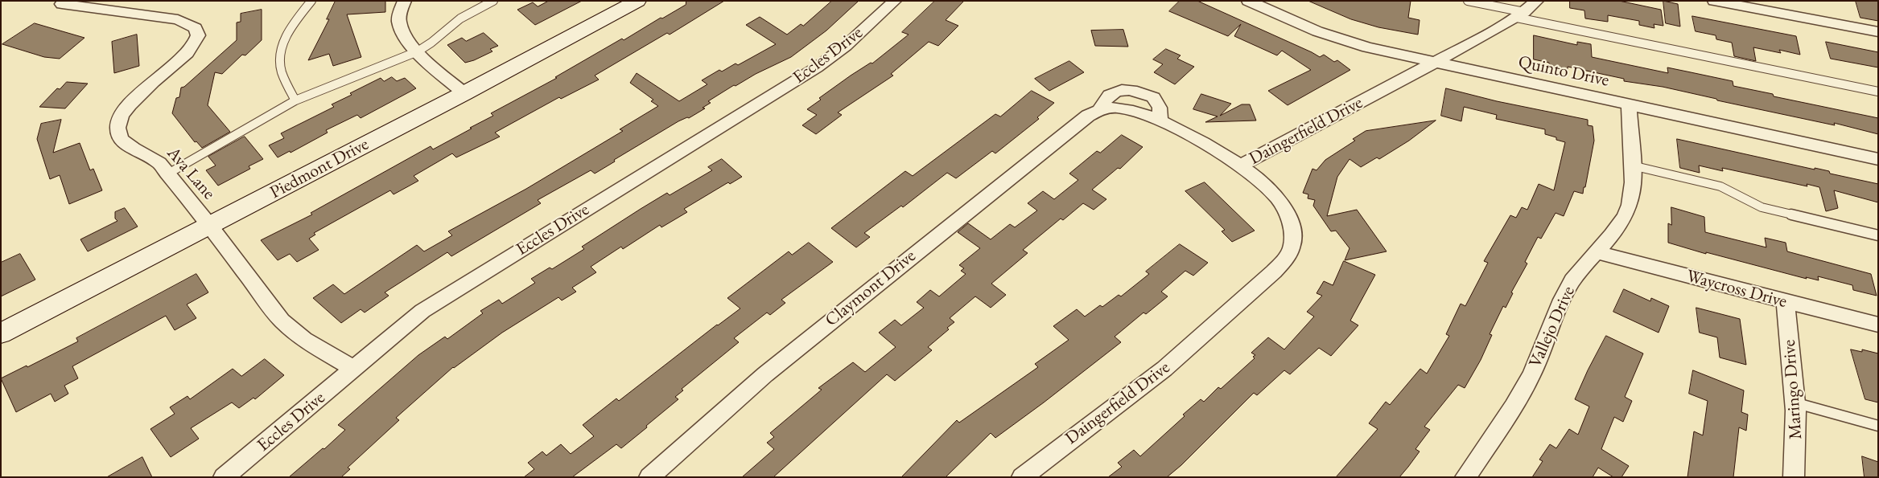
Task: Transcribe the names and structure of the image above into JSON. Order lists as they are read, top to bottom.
{
  "streets": {
    "street": [
      "Eccles Drive",
      "Quinto Drive",
      "Daingerfield Drive",
      "Piedmont Drive",
      "Ava Lane",
      "Claymont Drive",
      "Waycross Drive",
      "Vallejo Drive",
      "Maringo Drive"
    ]
  },
  "crossings": [
    ["Eccles Drive", "Ava Lane"],
    ["Quinto Drive", "Daingerfield Drive"],
    ["Quinto Drive", "Vallejo Drive"],
    ["Daingerfield Drive", "Claymont Drive"],
    ["Piedmont Drive", "Ava Lane"],
    ["Waycross Drive", "Vallejo Drive"],
    ["Waycross Drive", "Maringo Drive"]
  ]
}
